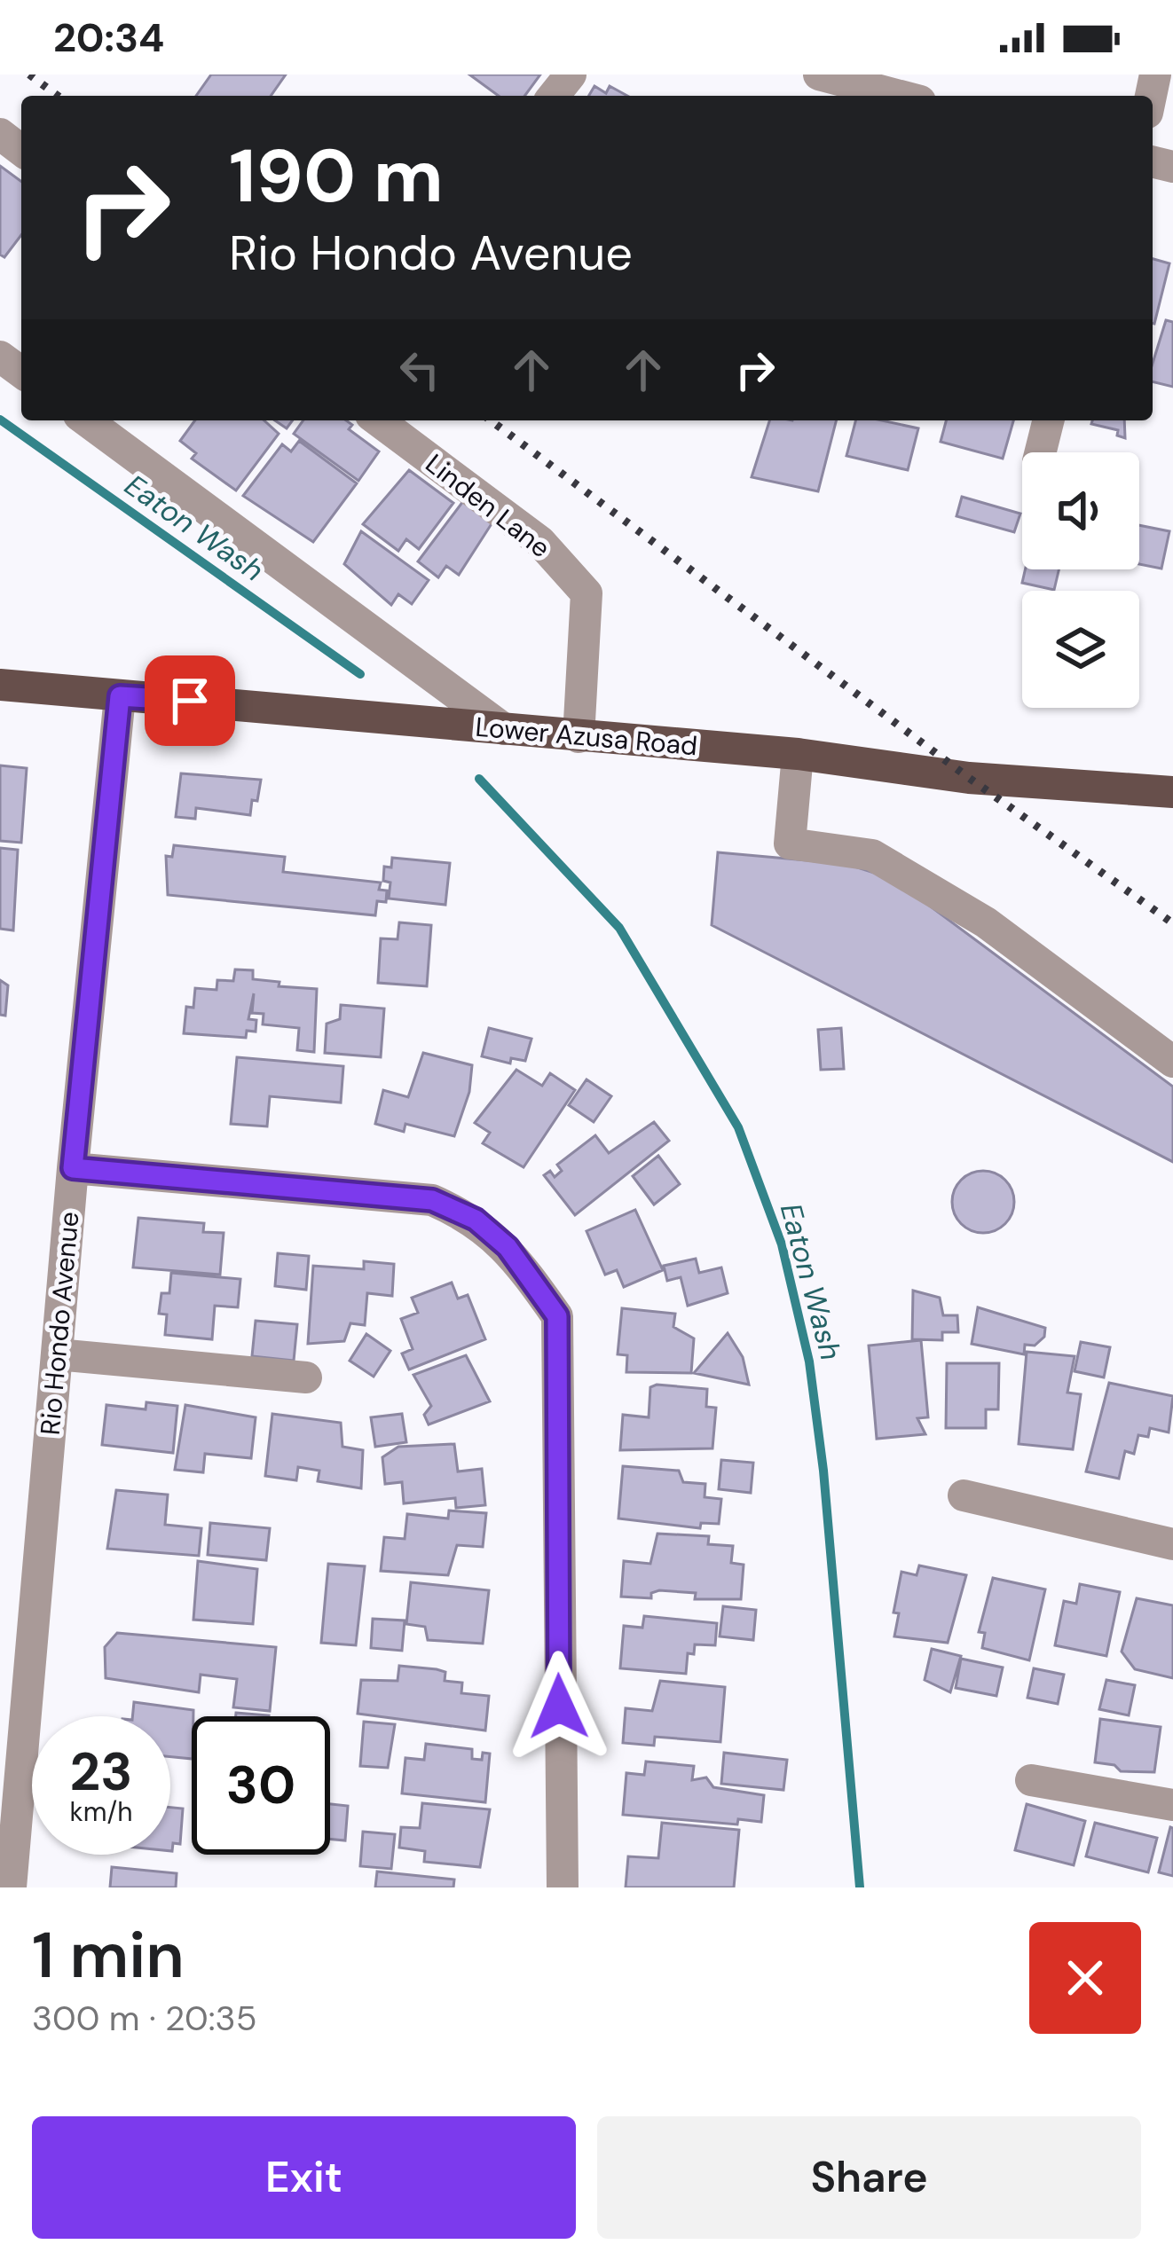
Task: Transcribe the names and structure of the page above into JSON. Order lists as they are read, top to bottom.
{
  "streets": {
    "main road": ["Lower Azusa Road"],
    "street": ["Linden Lane", "Rio Hondo Avenue"]
  },
  "crossings": [
    ["Linden Lane", "Lower Azusa Road"],
    ["Lower Azusa Road", "Rio Hondo Avenue"]
  ],
  "water": ["Eaton Wash"],
  "page": {
    "status": "20:34",
    "turn": ["190 m", "Rio Hondo Avenue"],
    "speed": "23 km/h",
    "limit": "30",
    "heading": ["1 min", "300 m · 20:35"],
    "buttons": ["Exit", "Share"]
  }
}
